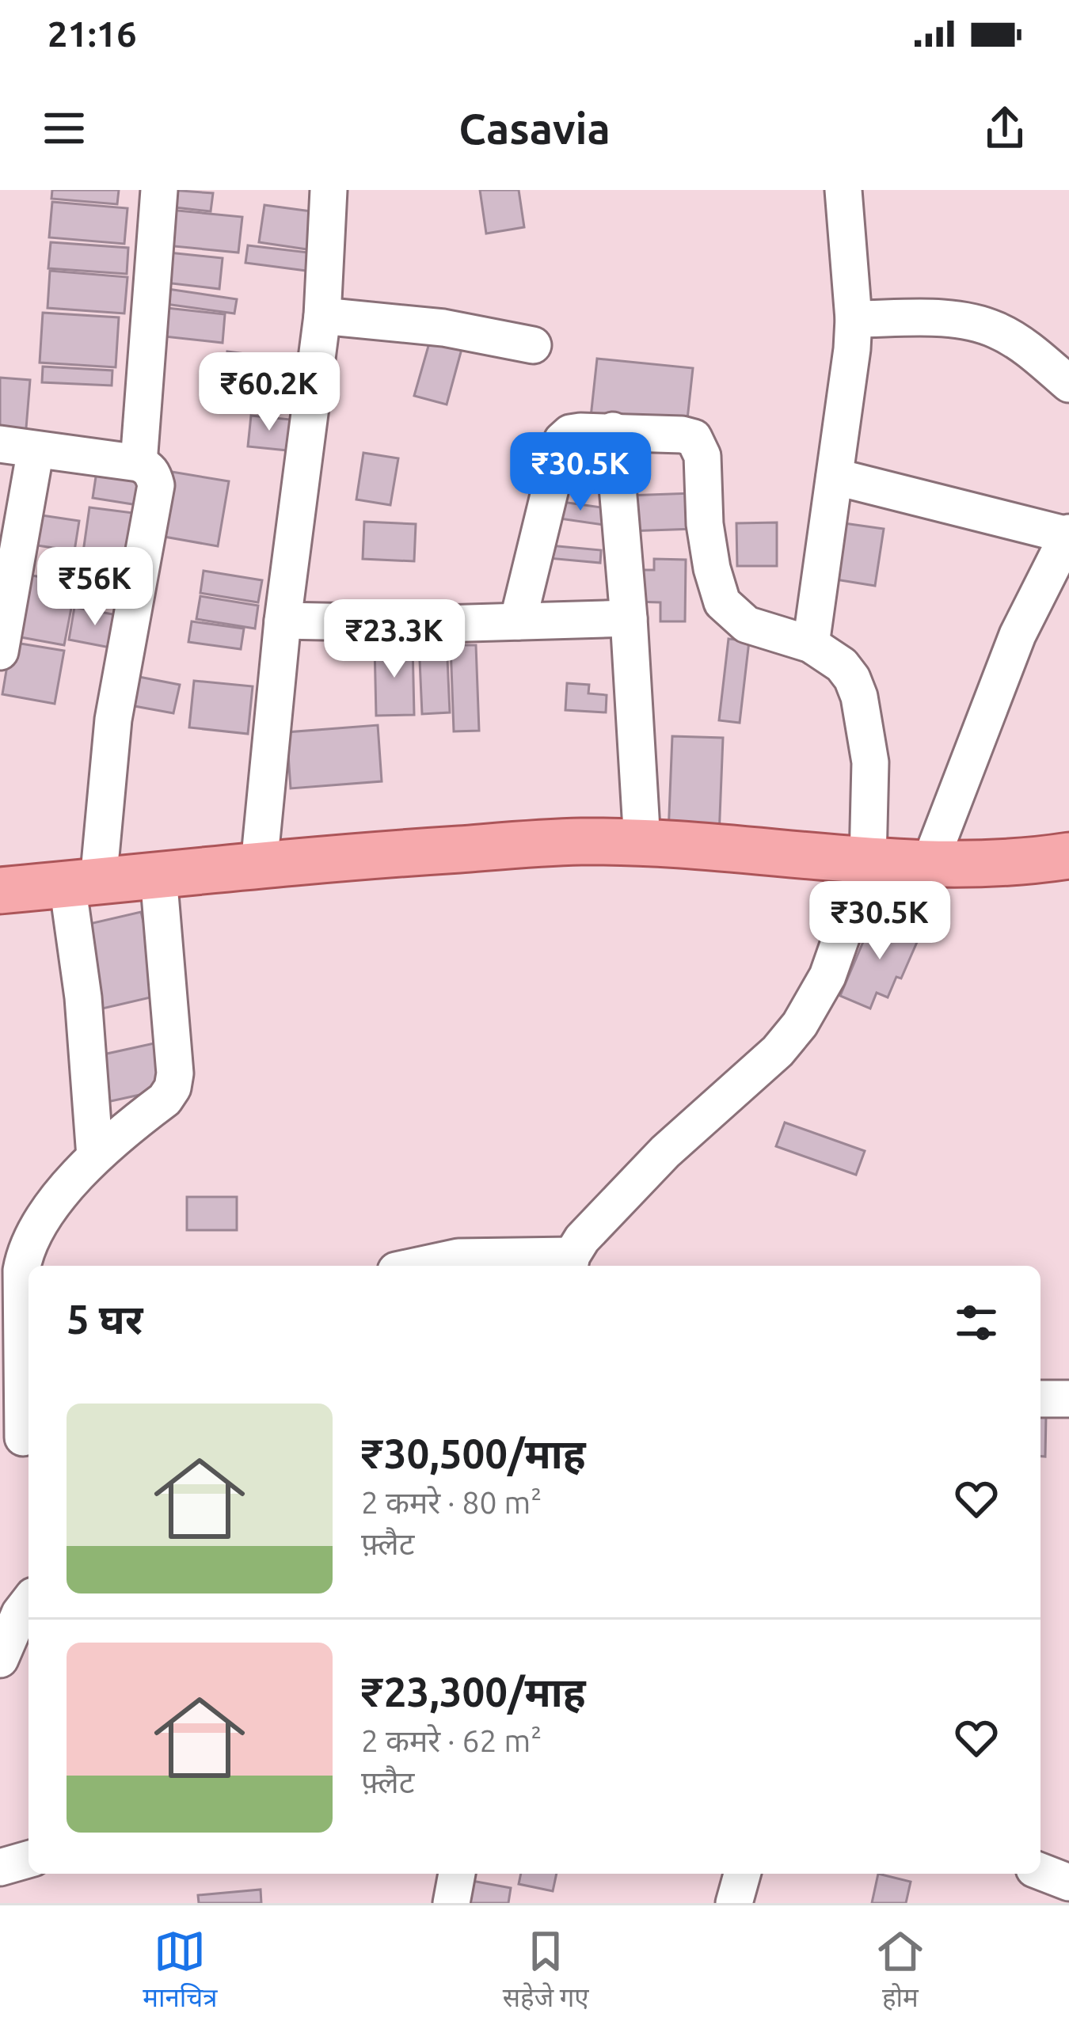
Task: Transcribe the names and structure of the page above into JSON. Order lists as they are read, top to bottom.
{
  "page": {
    "status": "21:16",
    "header": "Casavia",
    "price": [
      "₹60.2K",
      "₹30.5K",
      "₹56K",
      "₹23.3K",
      "₹30.5K"
    ],
    "heading": "5 घर",
    "list": [
      {
        "name": "₹30,500/माह",
        "note": "2 कमरे · 80 m² · फ़्लैट"
      },
      {
        "name": "₹23,300/माह",
        "note": "2 कमरे · 62 m² · फ़्लैट"
      }
    ],
    "tabs": ["मानचित्र", "सहेजे गए", "होम"]
  }
}
